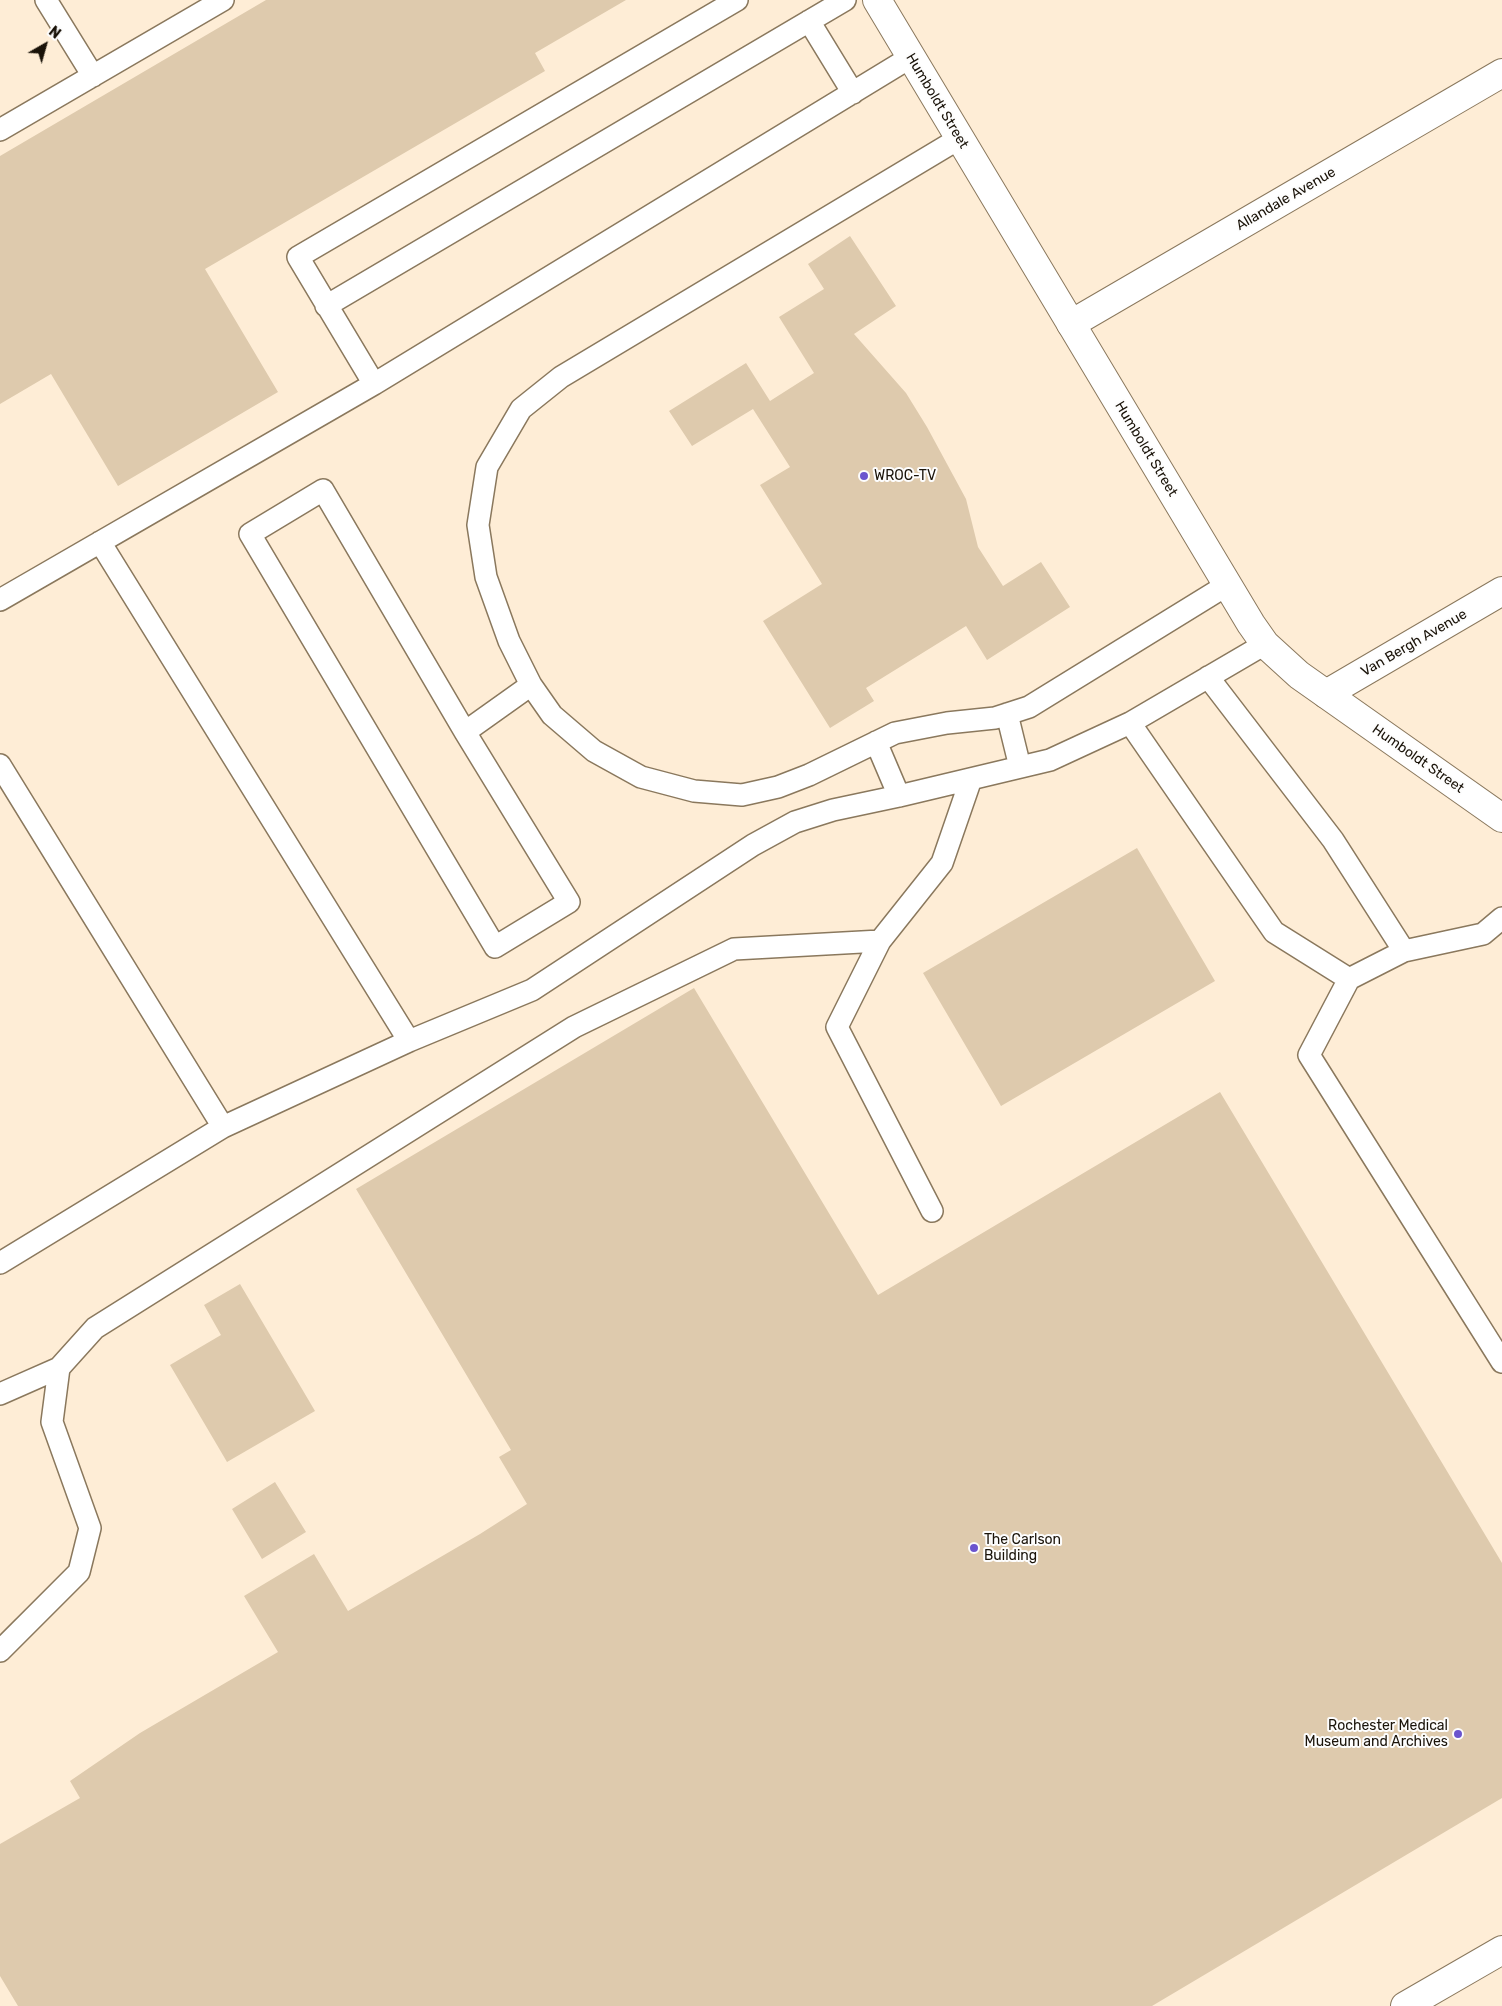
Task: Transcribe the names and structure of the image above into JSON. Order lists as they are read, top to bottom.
{
  "streets": {
    "street": ["Humboldt Street", "Allandale Avenue", "Van Bergh Avenue"]
  },
  "crossings": [
    ["Humboldt Street", "Allandale Avenue"],
    ["Humboldt Street", "Van Bergh Avenue"]
  ],
  "places": ["WROC-TV", "The Carlson Building", "Rochester Medical Museum and Archives"],
  "north": "top right"
}
